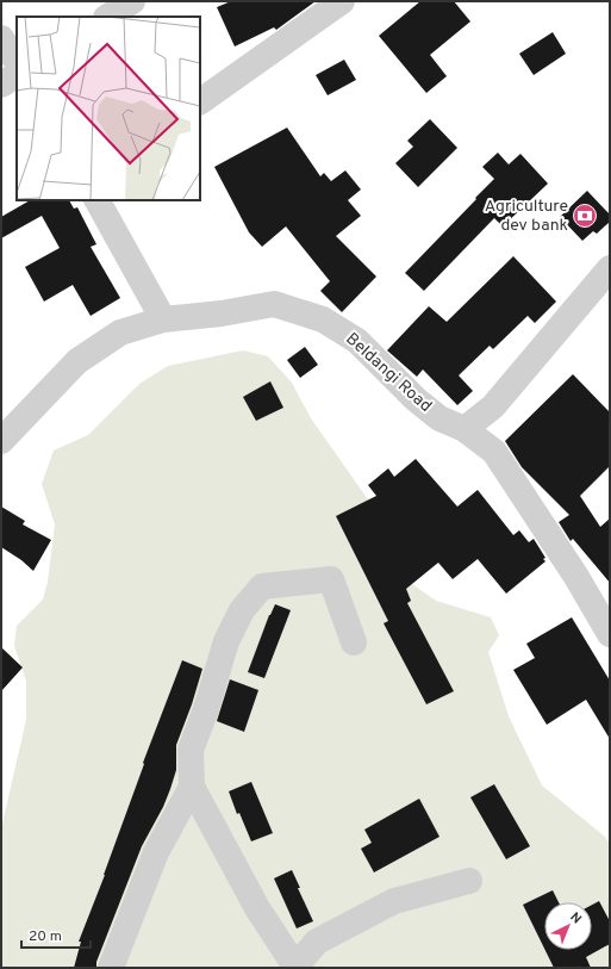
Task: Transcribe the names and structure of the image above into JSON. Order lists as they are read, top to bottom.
{
  "streets": {
    "street": ["Beldangi Road"]
  },
  "places": {
    "bank": ["Agriculture dev bank"]
  },
  "scale_bar": "20 m",
  "north": "top right"
}
